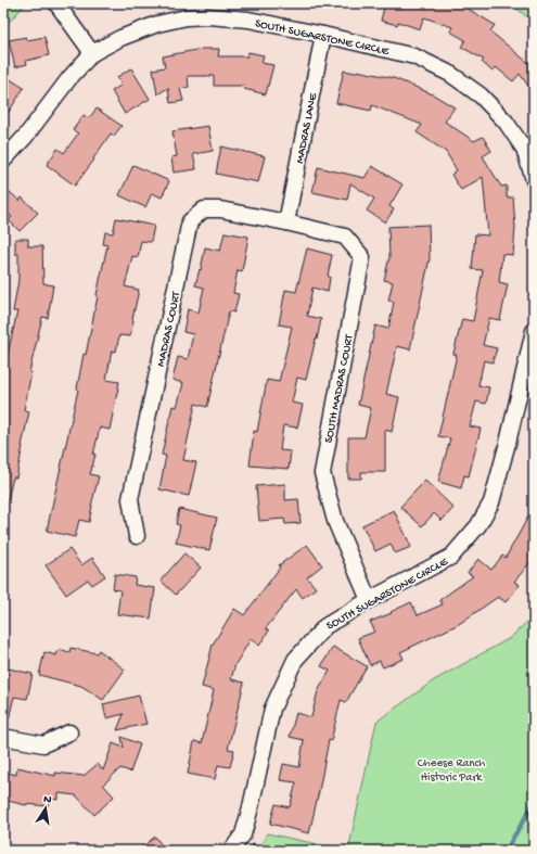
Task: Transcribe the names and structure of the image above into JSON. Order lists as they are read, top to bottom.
{
  "streets": {
    "street": [
      "SOUTH SUGARSTONE CIRCLE",
      "MADRAS LANE",
      "MADRAS COURT",
      "SOUTH MADRAS COURT"
    ]
  },
  "crossings": [
    ["SOUTH SUGARSTONE CIRCLE", "MADRAS LANE"],
    ["SOUTH SUGARSTONE CIRCLE", "SOUTH MADRAS COURT"],
    ["MADRAS LANE", "MADRAS COURT"],
    ["MADRAS LANE", "SOUTH MADRAS COURT"],
    ["MADRAS COURT", "SOUTH MADRAS COURT"]
  ],
  "parks": ["Cheese Ranch Historic Park"],
  "north": "top"
}
